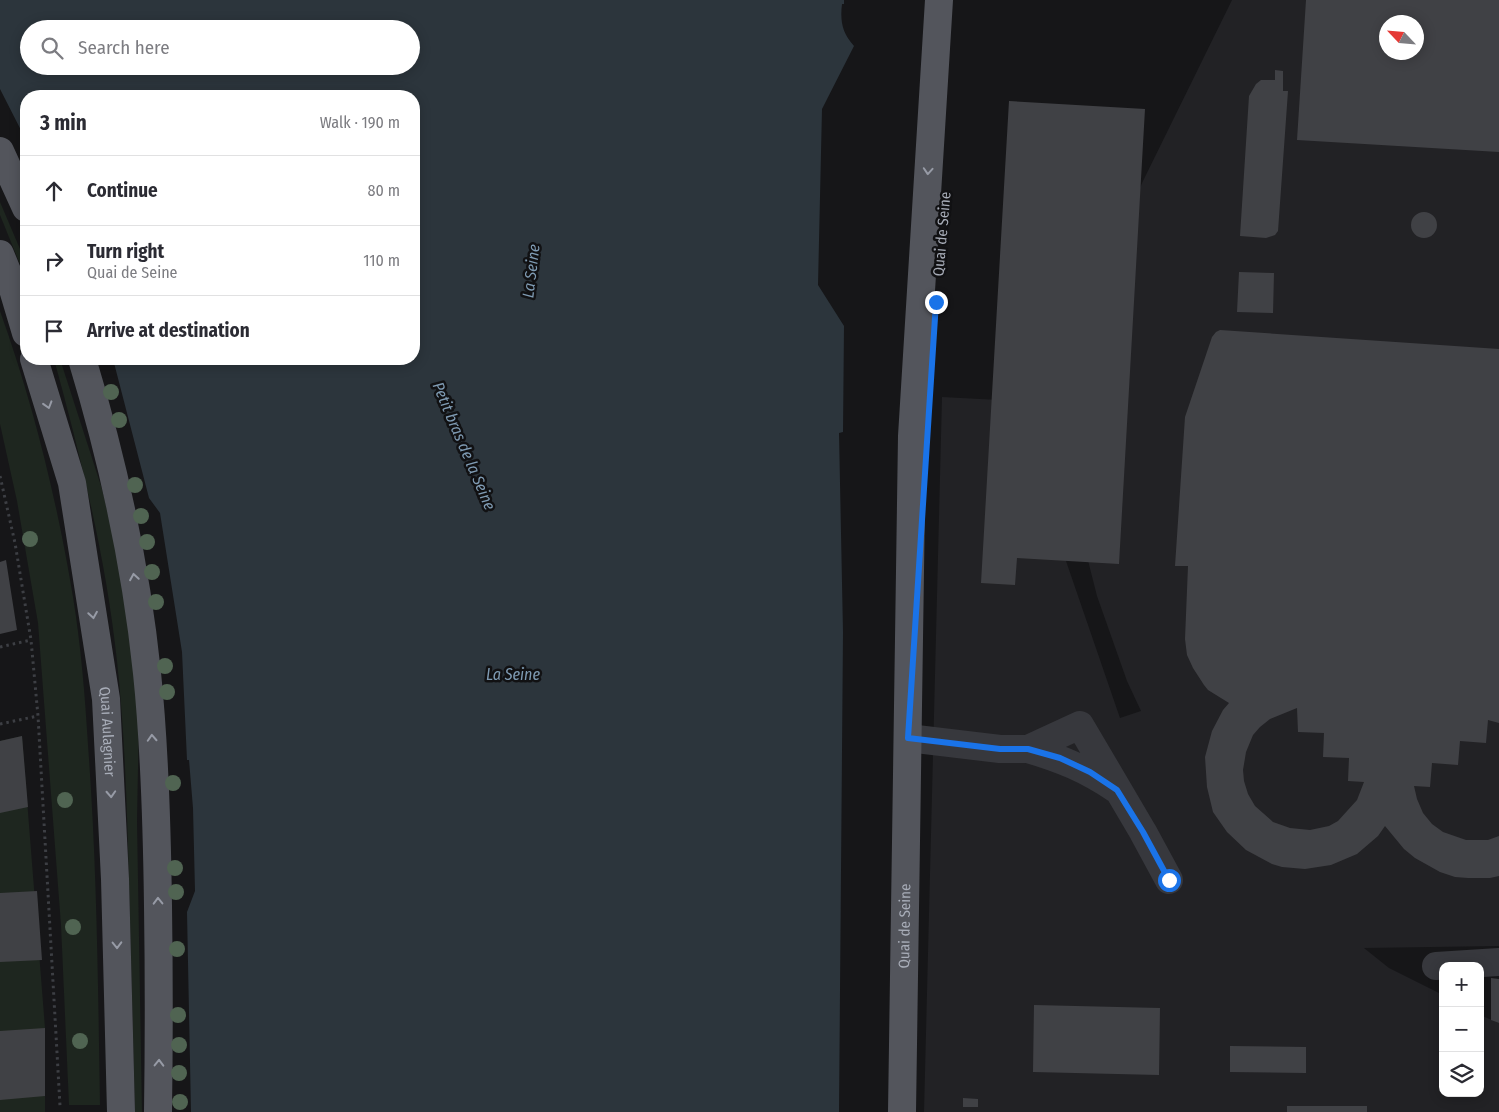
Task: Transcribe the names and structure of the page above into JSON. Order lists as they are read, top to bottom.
{
  "streets": {
    "main road": ["Quai de Seine", "Quai Aulagnier"]
  },
  "water": ["La Seine", "Petit bras de la Seine"],
  "north": "top left",
  "page": {
    "search": "Search here",
    "heading": ["3 min", "Walk · 190 m"],
    "list": [
      ["Continue", "80 m"],
      ["Turn right", "Quai de Seine", "110 m"],
      "Arrive at destination"
    ],
    "map_buttons": ["+", "−"]
  }
}
